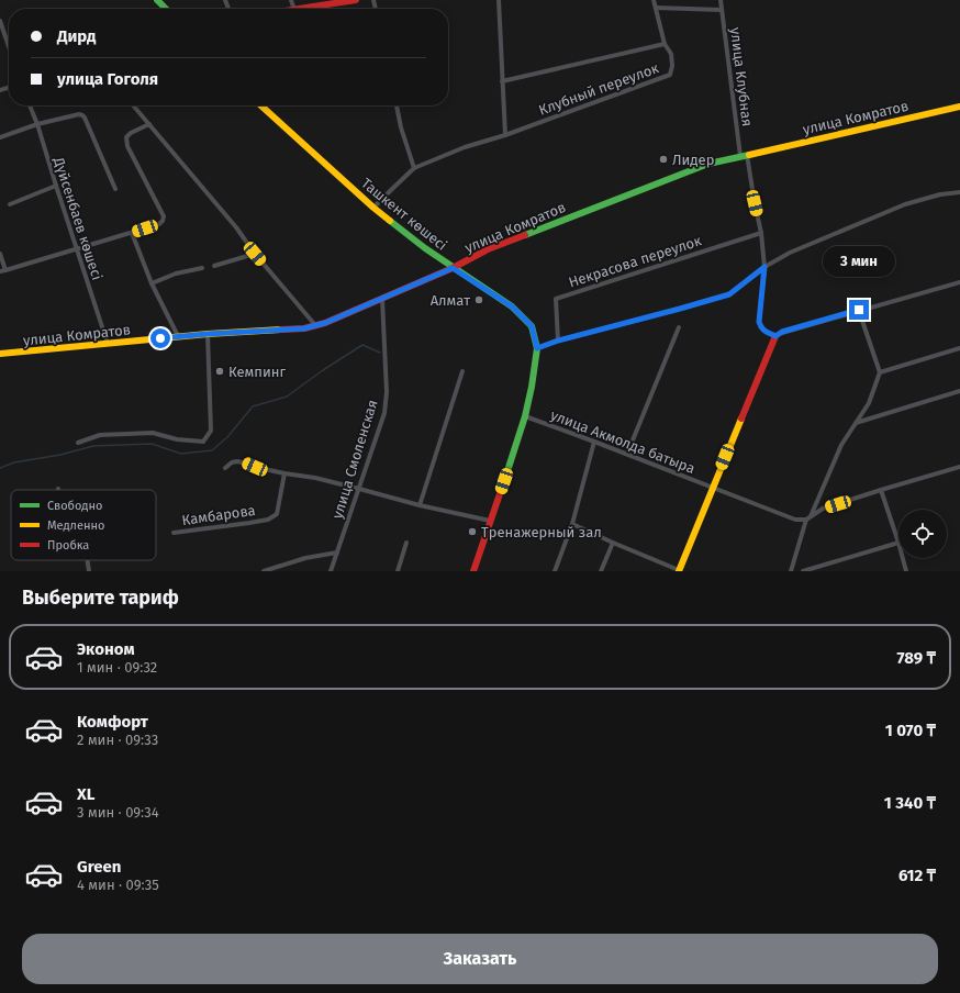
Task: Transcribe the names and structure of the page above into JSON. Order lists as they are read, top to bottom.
{
  "streets": {
    "street": [
      "улица Клубная",
      "Клубный переулок",
      "улица Комратов",
      "Ташкент көшесі",
      "Дүйсенбаев көшесі",
      "Некрасова переулок",
      "улица Акмолда батыра",
      "улица Смоленская",
      "Камбарова"
    ]
  },
  "crossings": [
    ["улица Клубная", "улица Комратов"],
    ["улица Клубная", "Некрасова переулок"],
    ["Клубный переулок", "Ташкент көшесі"],
    ["улица Комратов", "Ташкент көшесі"],
    ["улица Комратов", "Дүйсенбаев көшесі"],
    ["улица Комратов", "улица Смоленская"],
    ["Ташкент көшесі", "улица Акмолда батыра"]
  ],
  "places": [
    "Лидер",
    "Алмат",
    "Кемпинг",
    "Тренажерный зал"
  ],
  "legend": ["Свободно", "Медленно", "Пробка"],
  "page": {
    "banner": ["Дирд", "улица Гоголя"],
    "bubble": "3 мин",
    "heading": "Выберите тариф",
    "list": [
      {
        "name": "Эконом",
        "note": "1 мин · 09:32",
        "value": "789 ₸"
      },
      {
        "name": "Комфорт",
        "note": "2 мин · 09:33",
        "value": "1 070 ₸"
      },
      {
        "name": "XL",
        "note": "3 мин · 09:34",
        "value": "1 340 ₸"
      },
      {
        "name": "Green",
        "note": "4 мин · 09:35",
        "value": "612 ₸"
      }
    ],
    "buttons": "Заказать"
  }
}
